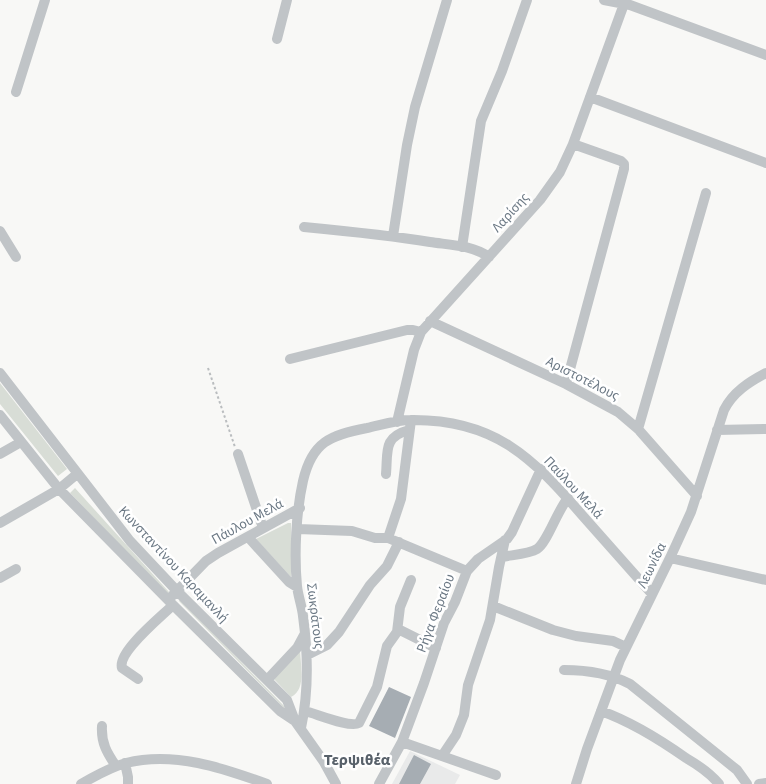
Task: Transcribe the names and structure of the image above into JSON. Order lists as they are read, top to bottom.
{
  "streets": {
    "street": [
      "Λαρίσης",
      "Αριστοτέλους",
      "Παύλου Μελά",
      "Πάυλου Μελά",
      "Κωνσταντίνου Καραμανλή",
      "Λεωνίδα",
      "Ρήγα Φεραίου",
      "Σωκράτους"
    ]
  },
  "crossings": [
    ["Λαρίσης", "Αριστοτέλους"],
    ["Λαρίσης", "Παύλου Μελά"],
    ["Λαρίσης", "Πάυλου Μελά"],
    ["Αριστοτέλους", "Λεωνίδα"],
    ["Παύλου Μελά", "Πάυλου Μελά"],
    ["Παύλου Μελά", "Λεωνίδα"],
    ["Παύλου Μελά", "Ρήγα Φεραίου"],
    ["Πάυλου Μελά", "Κωνσταντίνου Καραμανλή"],
    ["Πάυλου Μελά", "Σωκράτους"],
    ["Κωνσταντίνου Καραμανλή", "Σωκράτους"]
  ],
  "districts": ["Τερψιθέα"]
}
